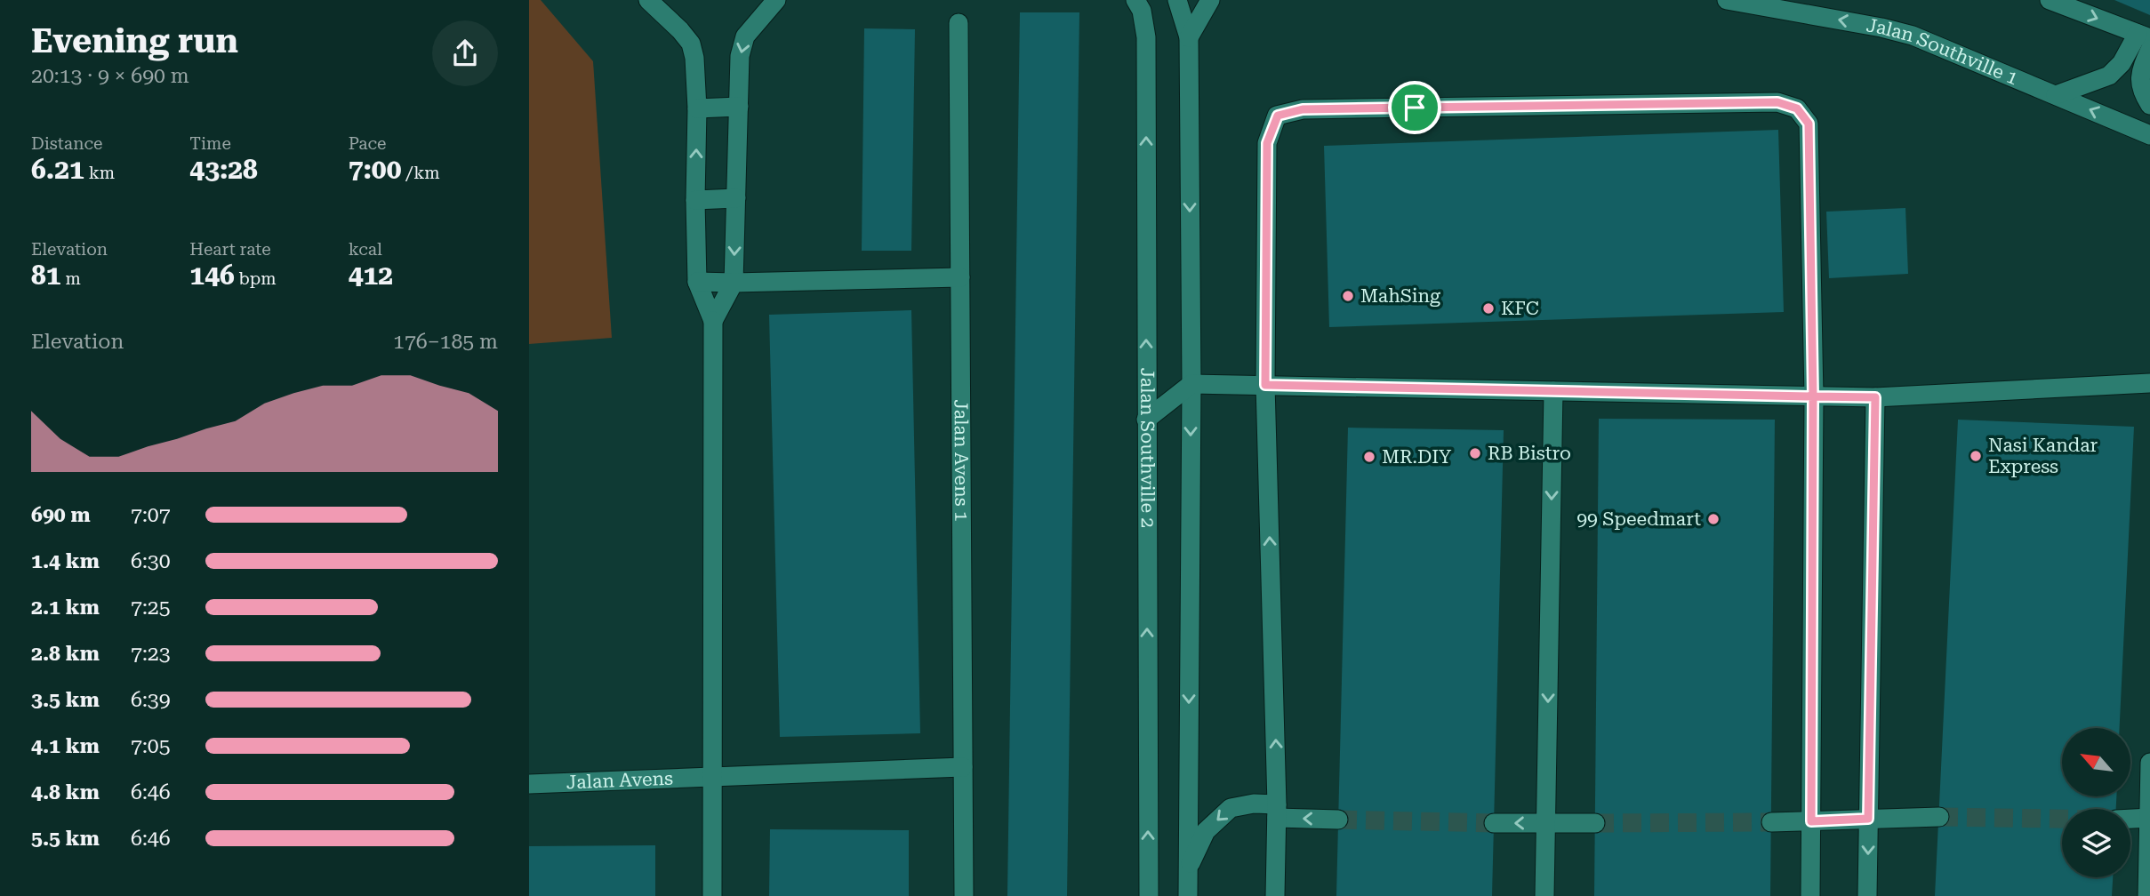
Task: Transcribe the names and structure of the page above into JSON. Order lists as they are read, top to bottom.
{
  "streets": {
    "street": [
      "Jalan Southville 1",
      "Jalan Southville 2",
      "Jalan Avens 1",
      "Jalan Avens"
    ]
  },
  "crossings": [
    ["Jalan Avens 1", "Jalan Avens"]
  ],
  "one_way": ["Jalan Southville 1"],
  "places": [
    "MahSing",
    "KFC",
    "RB Bistro",
    "Nasi Kandar Express",
    "MR.DIY",
    "99 Speedmart"
  ],
  "north": "top left",
  "page": {
    "heading": ["Evening run", "20:13 · 9 × 690 m"],
    "stats": [
      ["Distance", "6.21 km"],
      ["Time", "43:28"],
      ["Pace", "7:00 /km"],
      ["Elevation", "81 m"],
      ["Heart rate", "146 bpm"],
      ["kcal", "412"]
    ],
    "chart": ["Elevation", "176–185 m"],
    "list": [
      {
        "name": "690 m",
        "note": "7:07"
      },
      {
        "name": "1.4 km",
        "note": "6:30"
      },
      {
        "name": "2.1 km",
        "note": "7:25"
      },
      {
        "name": "2.8 km",
        "note": "7:23"
      },
      {
        "name": "3.5 km",
        "note": "6:39"
      },
      {
        "name": "4.1 km",
        "note": "7:05"
      },
      {
        "name": "4.8 km",
        "note": "6:46"
      },
      {
        "name": "5.5 km",
        "note": "6:46"
      }
    ]
  }
}
